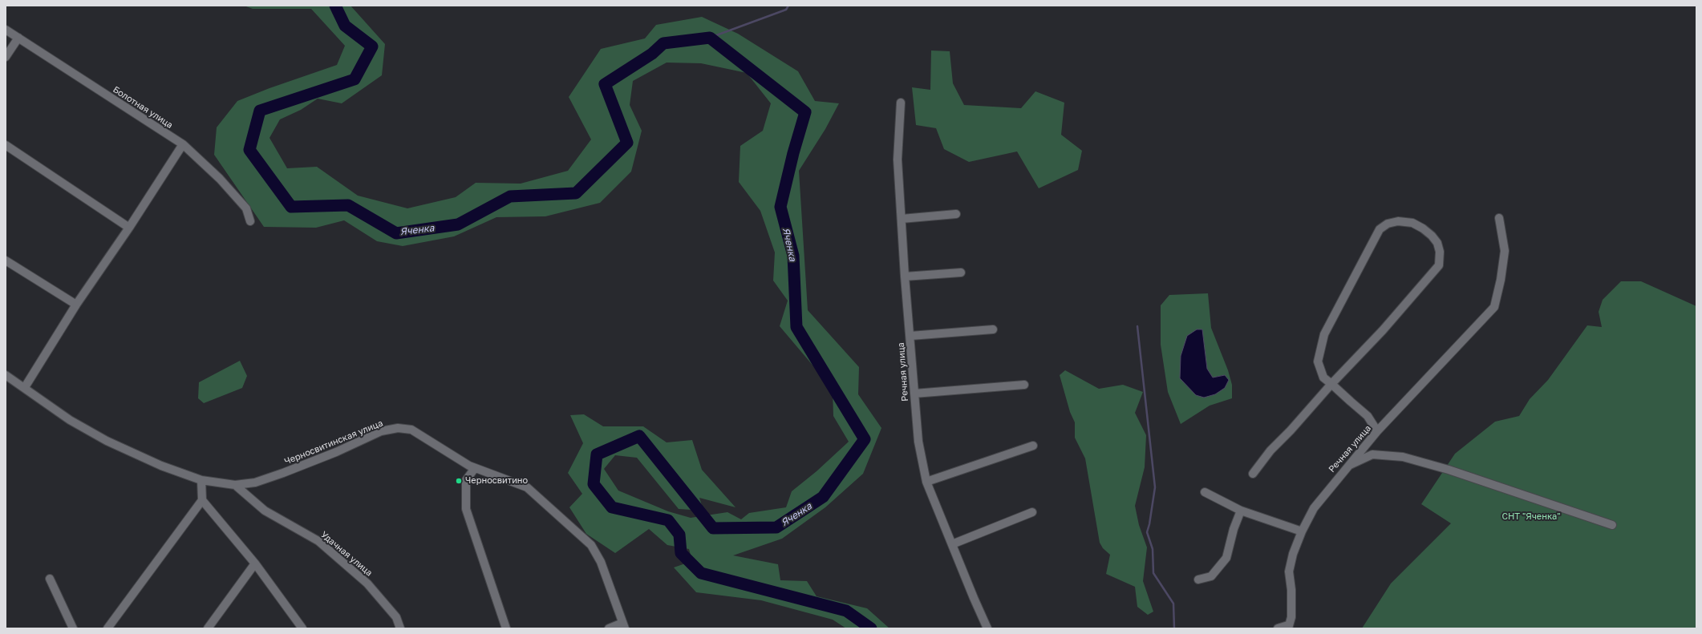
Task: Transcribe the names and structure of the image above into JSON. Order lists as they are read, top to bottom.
{
  "streets": {
    "street": [
      "Болотная улица",
      "Речная улица",
      "Черносвитинская улица",
      "Удачная улица"
    ]
  },
  "crossings": [
    ["Черносвитинская улица", "Удачная улица"]
  ],
  "water": ["Яченка"],
  "parks": ["СНТ \"Яченка\""],
  "places": ["Черносвитино"]
}
